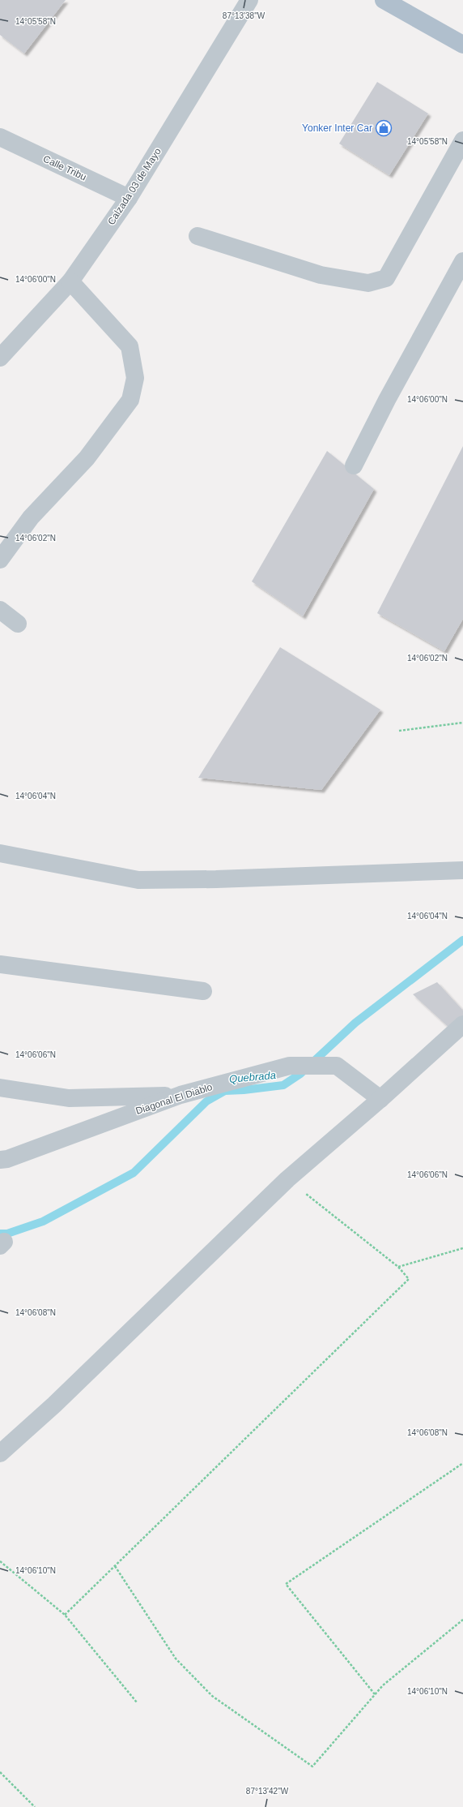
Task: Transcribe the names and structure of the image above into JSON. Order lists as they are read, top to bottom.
{
  "streets": {
    "street": ["Calle Tribu", "Calzada 03 de Mayo", "Diagonal El Diablo"]
  },
  "crossings": [
    ["Calle Tribu", "Calzada 03 de Mayo"]
  ],
  "water": ["Quebrada"],
  "places": {
    "shop": ["Yonker Inter Car"]
  },
  "coordinates": [
    "87°13'38\"W",
    "14°05'58\"N",
    "14°06'00\"N",
    "14°06'02\"N",
    "14°06'04\"N",
    "14°06'06\"N",
    "14°06'08\"N",
    "14°06'10\"N",
    "87°13'42\"W"
  ]
}
